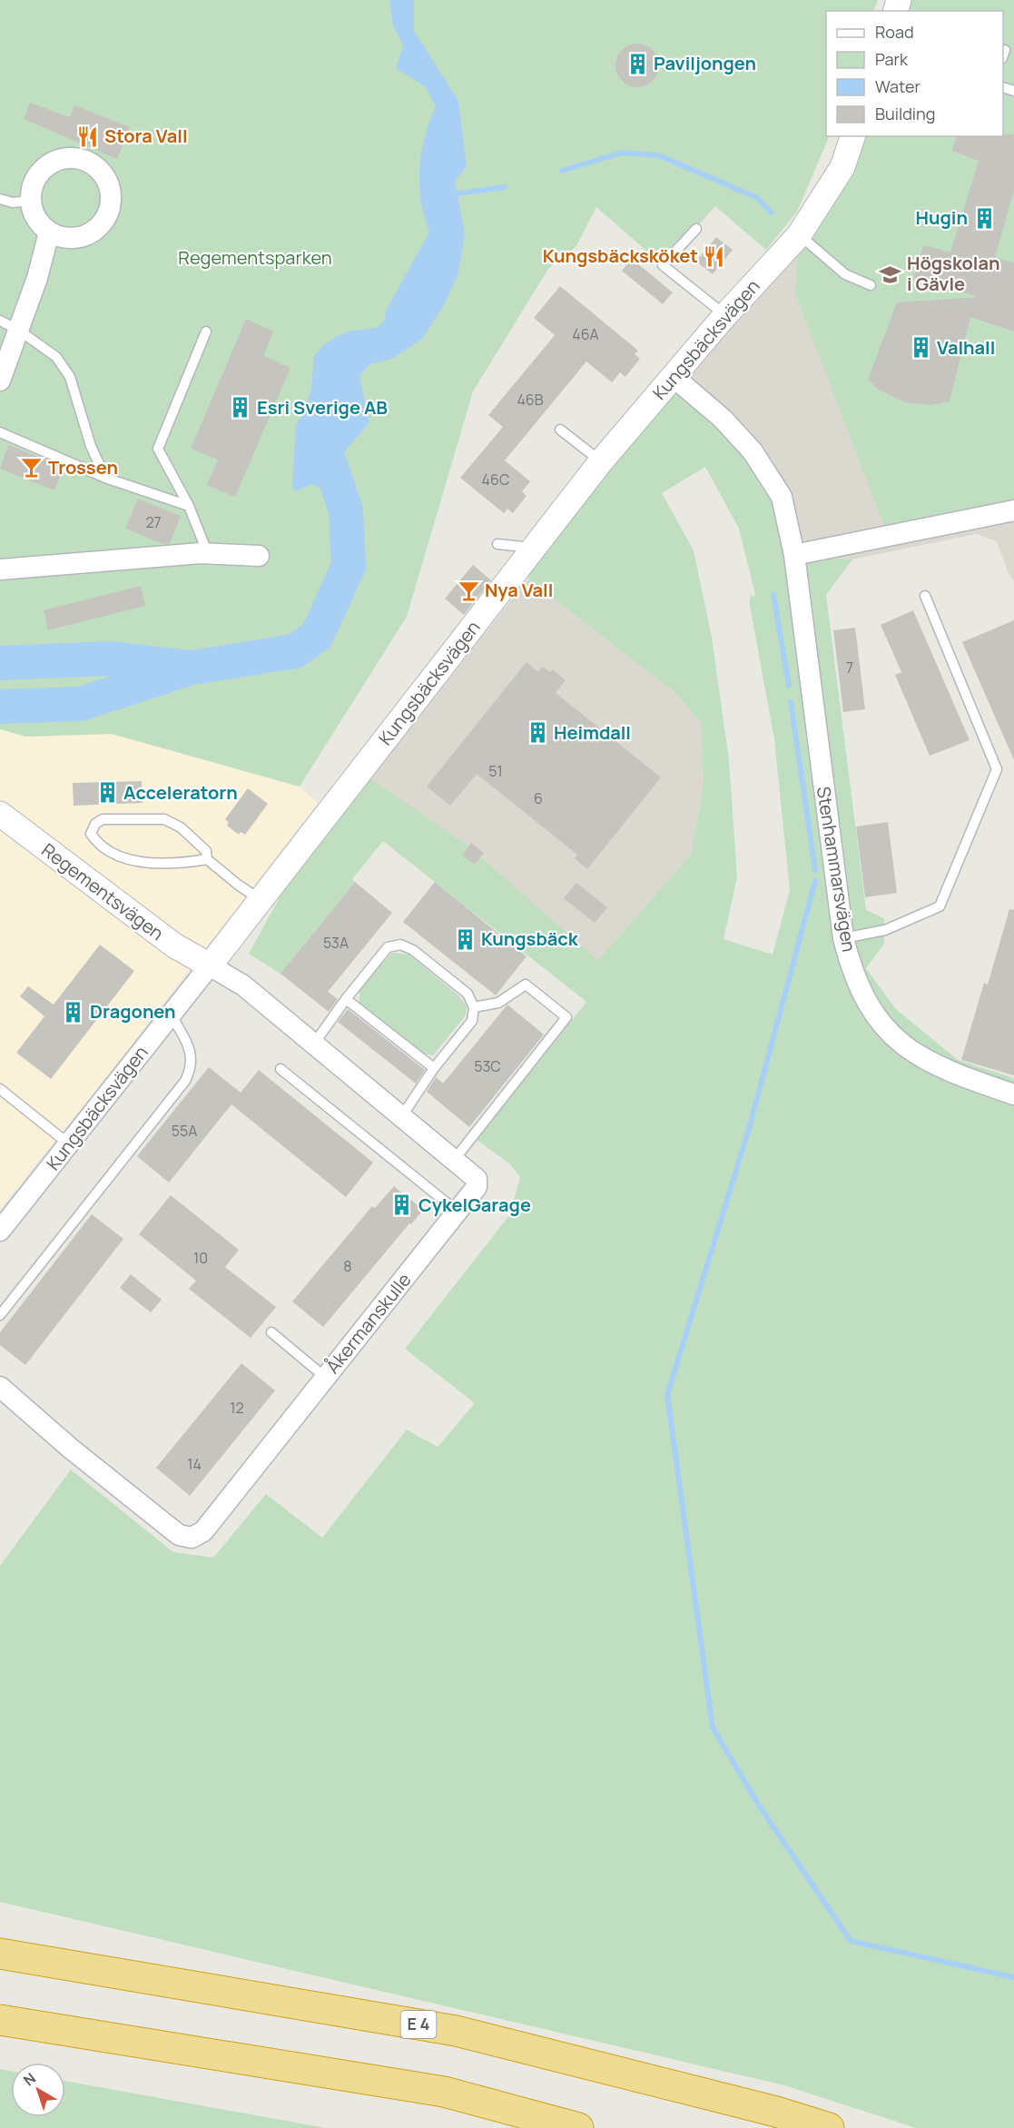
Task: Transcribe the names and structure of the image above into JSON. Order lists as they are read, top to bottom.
{
  "streets": {
    "highway": ["E 4"],
    "street": [
      "Kungsbäcksvägen",
      "Stenhammarsvägen",
      "Regementsvägen",
      "Åkermanskulle"
    ]
  },
  "crossings": [
    ["Kungsbäcksvägen", "Stenhammarsvägen"],
    ["Kungsbäcksvägen", "Regementsvägen"],
    ["Kungsbäcksvägen", "Åkermanskulle"],
    ["Regementsvägen", "Åkermanskulle"]
  ],
  "parks": ["Regementsparken"],
  "places": {
    "building": [
      "Paviljongen",
      "Hugin",
      "Valhall",
      "Esri Sverige AB",
      "Heimdall",
      "Acceleratorn",
      "Kungsbäck",
      "Dragonen",
      "CykelGarage"
    ],
    "restaurant": ["Stora Vall", "Kungsbäcksköket"],
    "school or university": ["Högskolan i Gävle"],
    "bar": ["Trossen", "Nya Vall"]
  },
  "house_numbers": [
    "46A",
    "46B",
    "46C",
    "27",
    "7",
    "51",
    "6",
    "53A",
    "53C",
    "55A",
    "10",
    "8",
    "12",
    "14"
  ],
  "legend": [
    "Road",
    "Park",
    "Water",
    "Building"
  ],
  "north": "top left"
}
